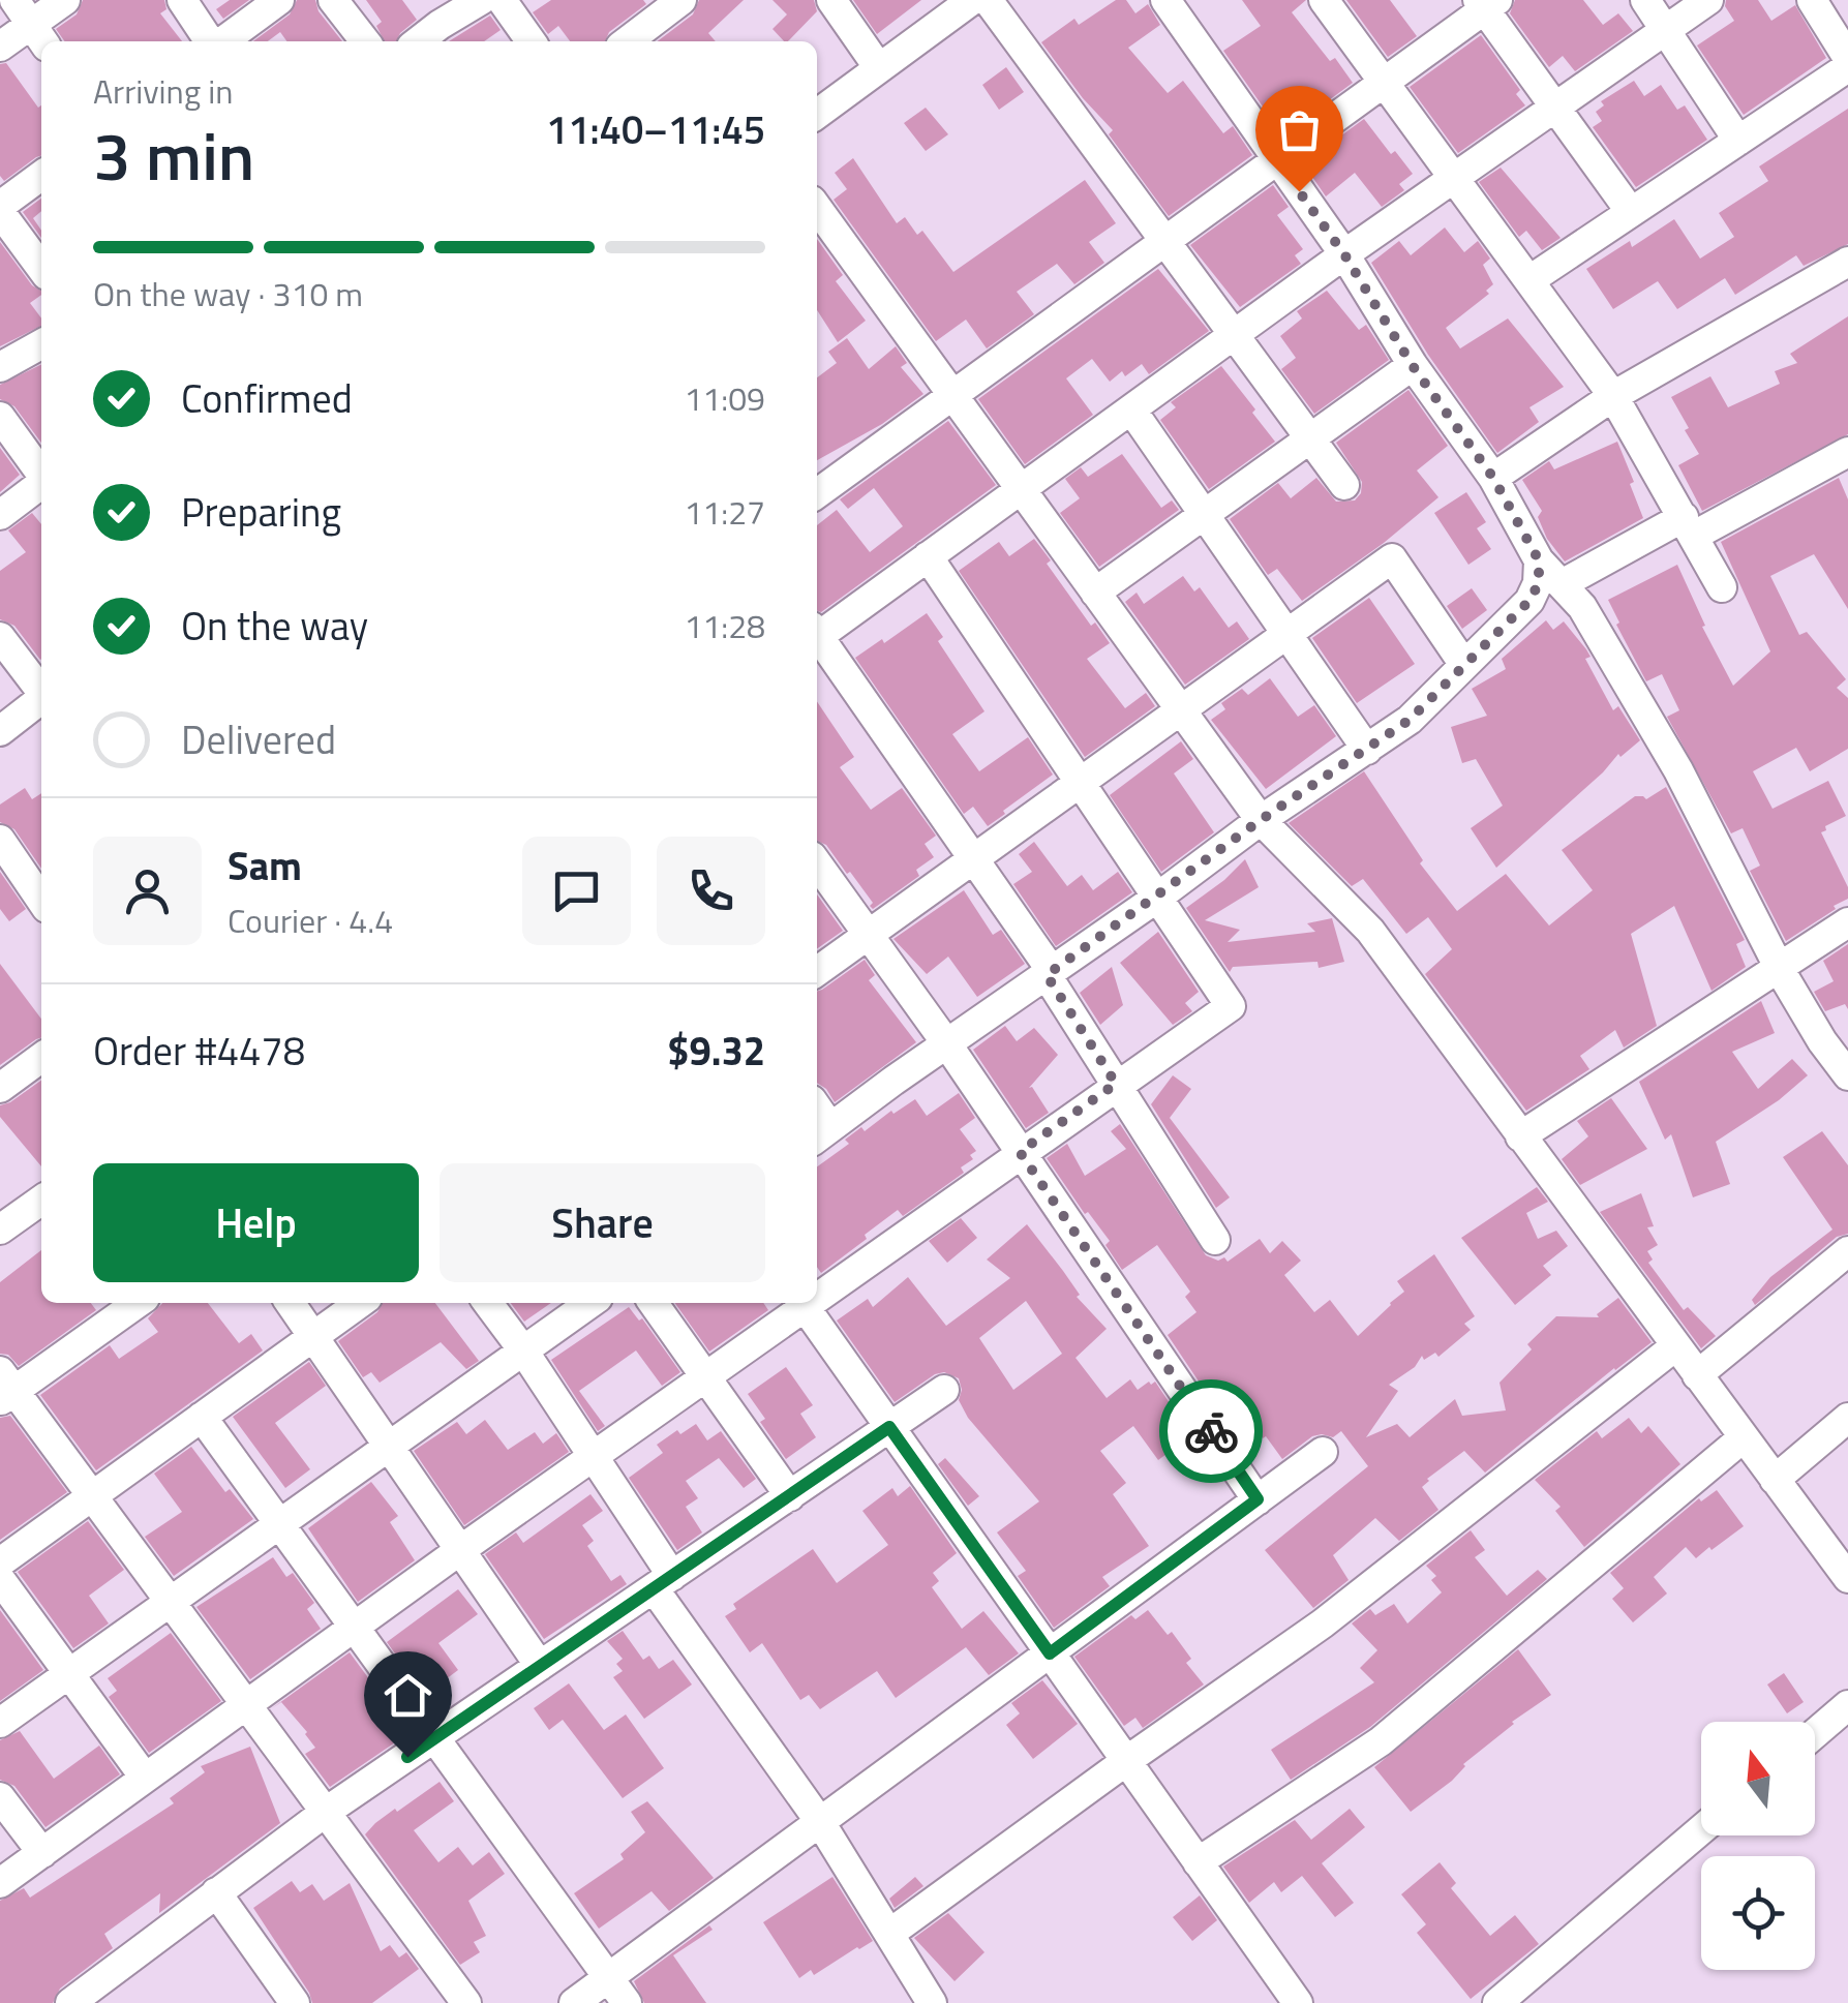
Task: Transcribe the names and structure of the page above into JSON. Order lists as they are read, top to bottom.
{
  "north": "top",
  "page": {
    "heading": ["3 min", "Arriving in", "11:40–11:45"],
    "panel": [
      "Sam",
      "Courier · 4.4",
      "Order #4478",
      "$9.32"
    ],
    "bar": "On the way · 310 m",
    "list": [
      ["Confirmed", "11:09"],
      ["Preparing", "11:27"],
      ["On the way", "11:28"],
      "Delivered"
    ],
    "buttons": ["Help", "Share"]
  }
}
